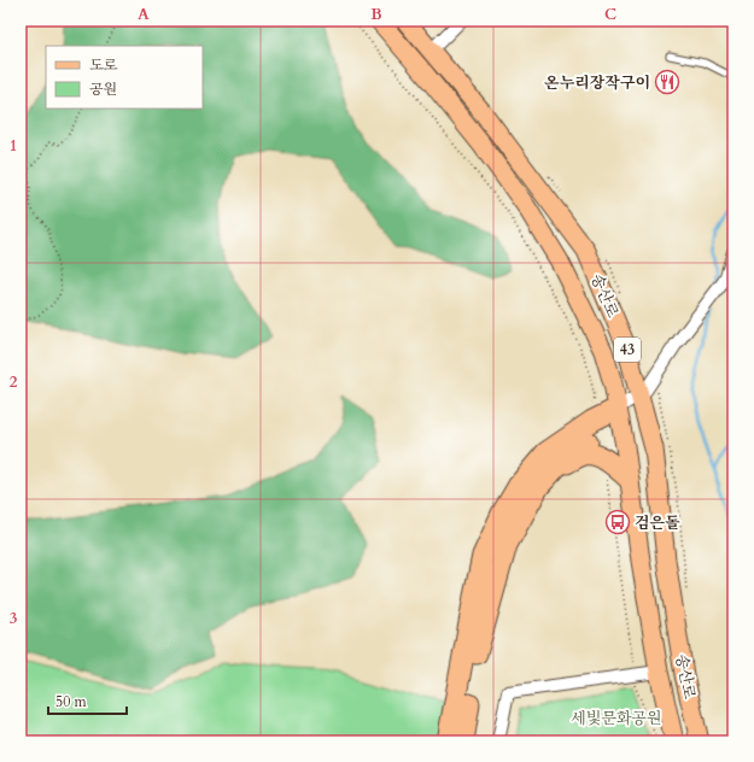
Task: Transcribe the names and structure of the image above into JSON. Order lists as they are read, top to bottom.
{
  "streets": {
    "main road": ["송산로", "43"]
  },
  "parks": ["세빛문화공원"],
  "places": {
    "restaurant": ["온누리장작구이"],
    "bus stop": ["검은돌"]
  },
  "legend": ["도로", "공원"],
  "scale_bar": "50 m",
  "grid": {
    "columns": ["A", "B", "C"],
    "rows": ["1", "2", "3"]
  }
}
